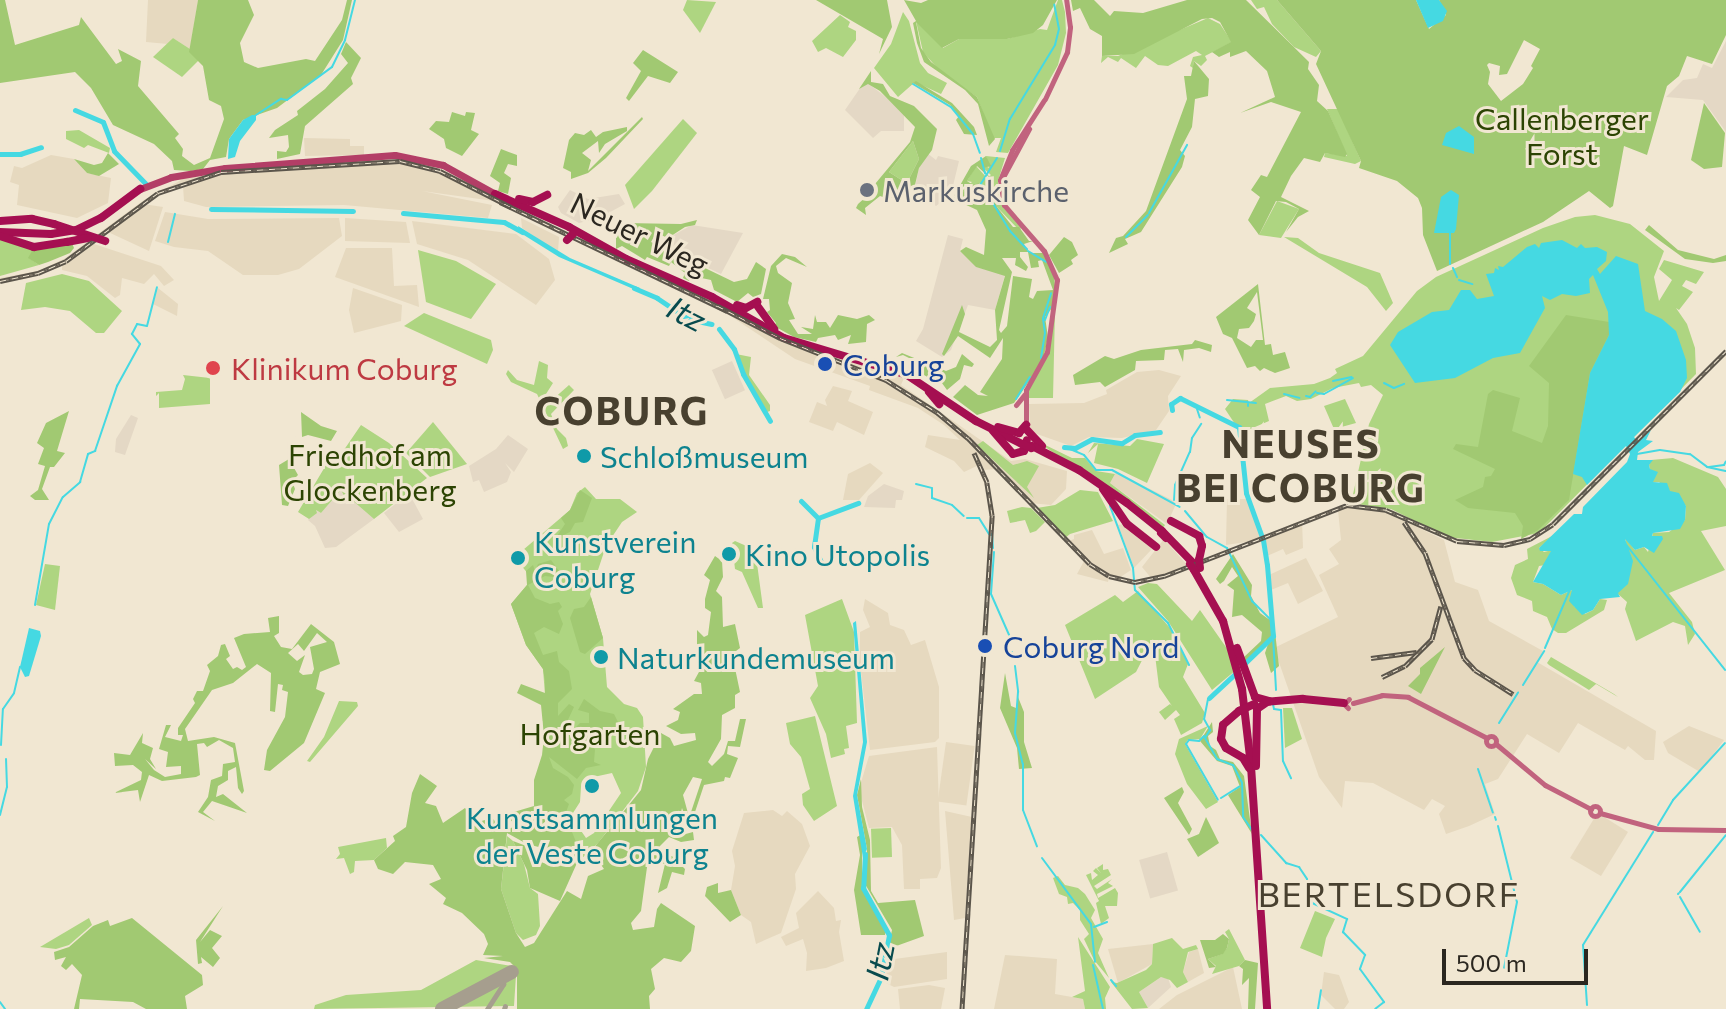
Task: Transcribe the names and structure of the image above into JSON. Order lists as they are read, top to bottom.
{
  "streets": {
    "highway": ["Neuer Weg"]
  },
  "districts": ["COBURG", "NEUSES BEI COBURG", "BERTELSDORF"],
  "water": ["Itz"],
  "parks": ["Callenberger Forst", "Friedhof am Glockenberg", "Hofgarten"],
  "places": [
    "Markuskirche",
    "Coburg",
    "Klinikum Coburg",
    "Schloßmuseum",
    "Kino Utopolis",
    "Kunstverein Coburg",
    "Coburg Nord",
    "Naturkundemuseum",
    "Kunstsammlungen der Veste Coburg"
  ],
  "scale_bar": "500 m"
}
